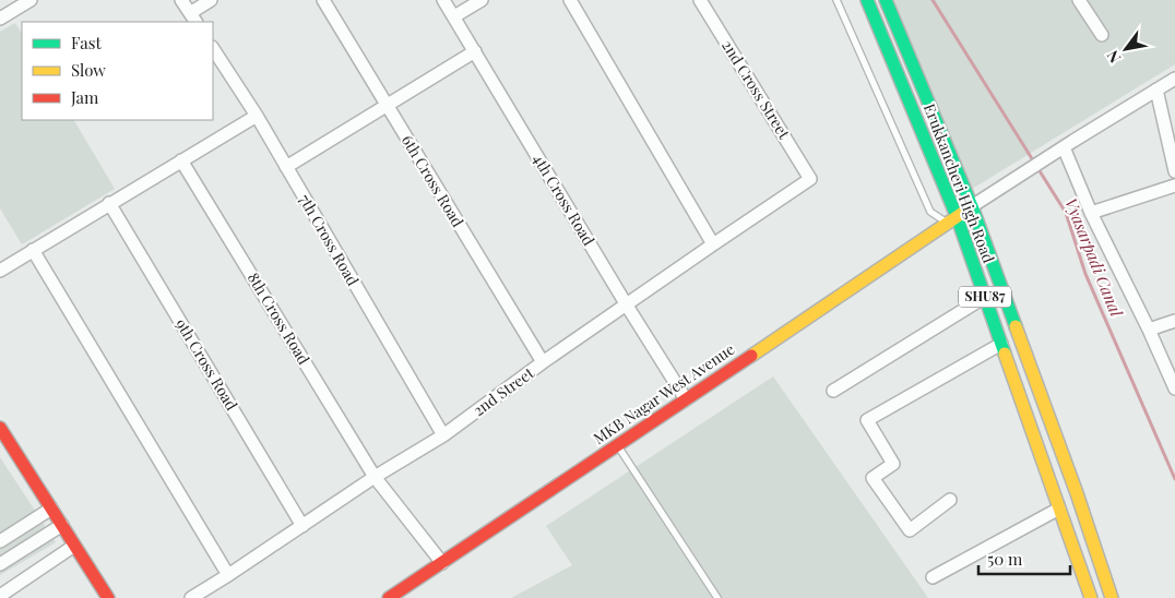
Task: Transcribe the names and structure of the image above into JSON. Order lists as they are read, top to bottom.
{
  "streets": {
    "main road": ["Erukkancheri High Road", "SHU87", "MKB Nagar West Avenue"],
    "street": [
      "2nd Cross Street",
      "6th Cross Road",
      "4th Cross Road",
      "7th Cross Road",
      "8th Cross Road",
      "9th Cross Road",
      "2nd Street"
    ]
  },
  "crossings": [
    ["2nd Cross Street", "2nd Street"],
    ["6th Cross Road", "2nd Street"],
    ["Erukkancheri High Road", "MKB Nagar West Avenue"],
    ["4th Cross Road", "2nd Street"],
    ["4th Cross Road", "MKB Nagar West Avenue"],
    ["7th Cross Road", "2nd Street"],
    ["SHU87", "MKB Nagar West Avenue"],
    ["8th Cross Road", "2nd Street"],
    ["8th Cross Road", "MKB Nagar West Avenue"],
    ["9th Cross Road", "2nd Street"]
  ],
  "water": ["Vyasarpadi Canal"],
  "legend": ["Fast", "Slow", "Jam"],
  "scale_bar": "50 m",
  "north": "bottom left"
}
